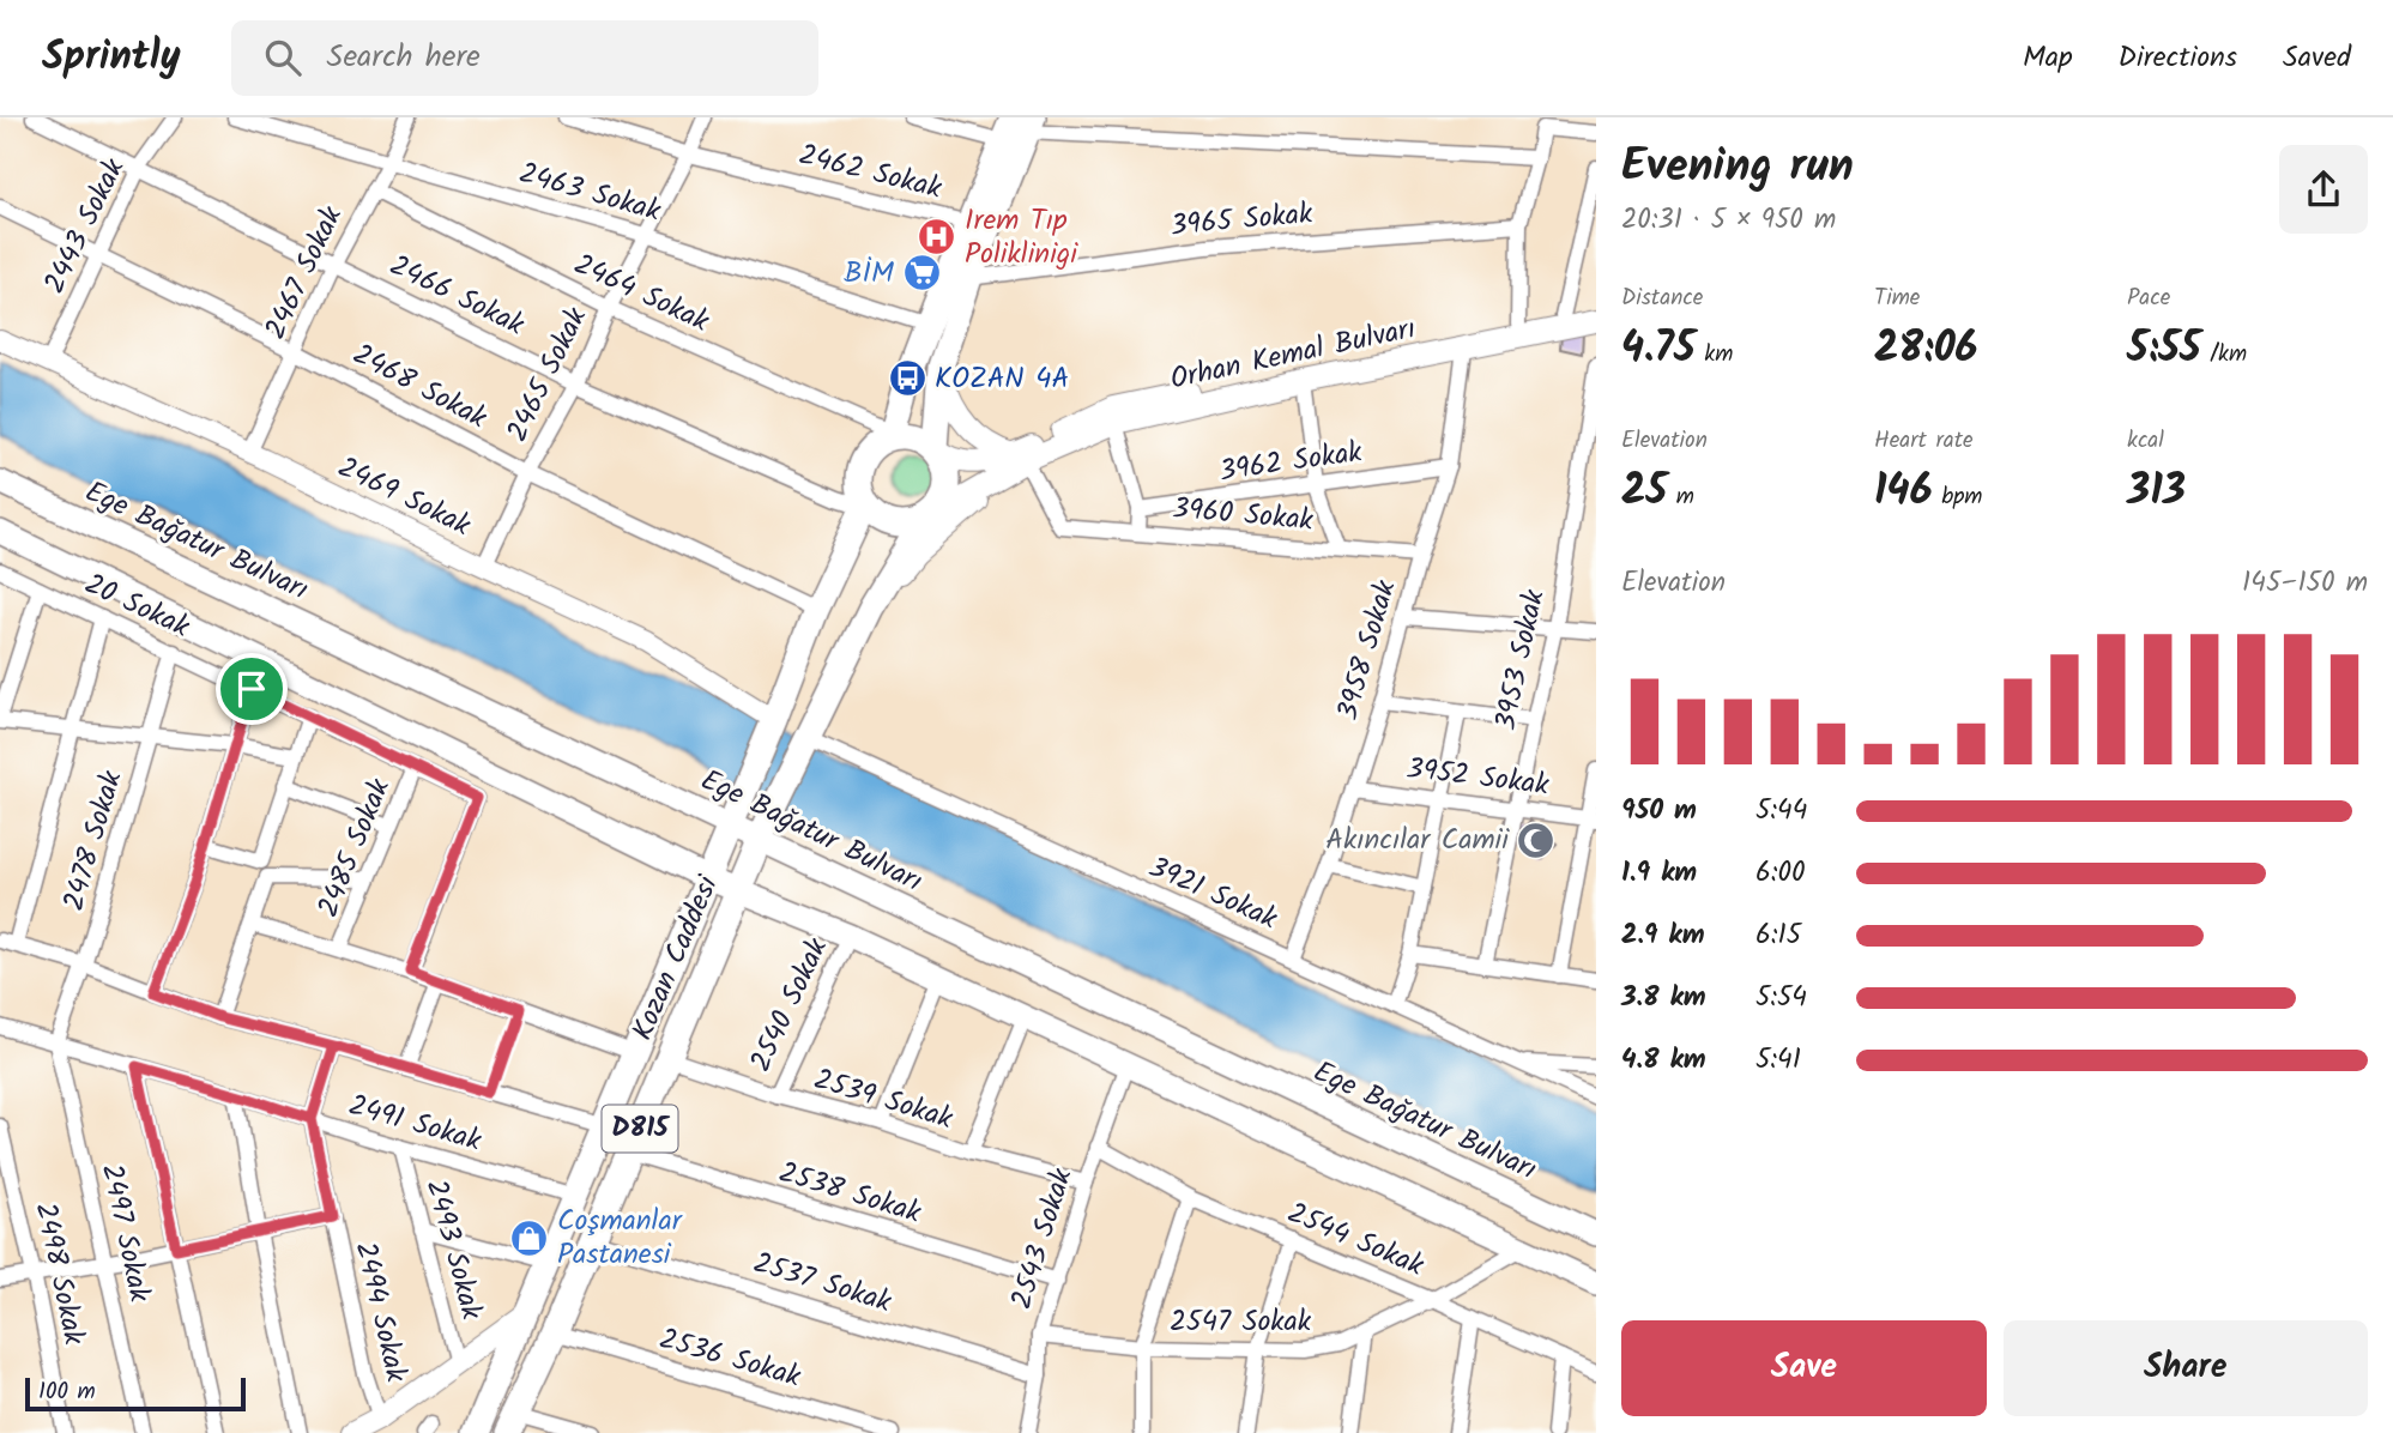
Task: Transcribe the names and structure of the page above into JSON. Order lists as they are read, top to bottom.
{
  "streets": {
    "highway": ["Kozan Caddesi", "D815"],
    "main road": ["Orhan Kemal Bulvarı", "Ege Bağatur Bulvarı"],
    "street": [
      "2462 Sokak",
      "2463 Sokak",
      "3965 Sokak",
      "2443 Sokak",
      "2467 Sokak",
      "2464 Sokak",
      "2466 Sokak",
      "2465 Sokak",
      "2468 Sokak",
      "3962 Sokak",
      "2469 Sokak",
      "3960 Sokak",
      "20 Sokak",
      "3958 Sokak",
      "3953 Sokak",
      "3952 Sokak",
      "2478 Sokak",
      "2485 Sokak",
      "3921 Sokak",
      "2540 Sokak",
      "2539 Sokak",
      "2491 Sokak",
      "2538 Sokak",
      "2497 Sokak",
      "2543 Sokak",
      "2544 Sokak",
      "2493 Sokak",
      "2498 Sokak",
      "2537 Sokak",
      "2494 Sokak",
      "2547 Sokak",
      "2536 Sokak"
    ]
  },
  "crossings": [
    ["2462 Sokak", "2465 Sokak"],
    ["2463 Sokak", "2467 Sokak"],
    ["2463 Sokak", "2465 Sokak"],
    ["3965 Sokak", "D815"],
    ["2443 Sokak", "2466 Sokak"],
    ["2443 Sokak", "2468 Sokak"],
    ["2443 Sokak", "2469 Sokak"],
    ["2467 Sokak", "2464 Sokak"],
    ["2467 Sokak", "2466 Sokak"],
    ["2467 Sokak", "2468 Sokak"],
    ["2467 Sokak", "2469 Sokak"],
    ["2464 Sokak", "2466 Sokak"],
    ["2464 Sokak", "2465 Sokak"],
    ["2464 Sokak", "Kozan Caddesi"],
    ["2464 Sokak", "D815"],
    ["2466 Sokak", "2465 Sokak"],
    ["2466 Sokak", "Kozan Caddesi"],
    ["2466 Sokak", "D815"],
    ["Orhan Kemal Bulvarı", "3960 Sokak"],
    ["Orhan Kemal Bulvarı", "3958 Sokak"],
    ["2465 Sokak", "2468 Sokak"],
    ["2465 Sokak", "2469 Sokak"],
    ["2468 Sokak", "Kozan Caddesi"],
    ["3962 Sokak", "3958 Sokak"],
    ["2469 Sokak", "Kozan Caddesi"],
    ["3960 Sokak", "3958 Sokak"],
    ["Ege Bağatur Bulvarı", "Kozan Caddesi"],
    ["20 Sokak", "2478 Sokak"],
    ["20 Sokak", "2485 Sokak"],
    ["3958 Sokak", "3952 Sokak"],
    ["3958 Sokak", "3921 Sokak"],
    ["3953 Sokak", "3952 Sokak"],
    ["2478 Sokak", "2491 Sokak"],
    ["2478 Sokak", "2497 Sokak"],
    ["3921 Sokak", "Kozan Caddesi"],
    ["Kozan Caddesi", "2539 Sokak"],
    ["Kozan Caddesi", "2491 Sokak"],
    ["Kozan Caddesi", "D815"],
    ["Kozan Caddesi", "2538 Sokak"],
    ["Kozan Caddesi", "2537 Sokak"],
    ["Kozan Caddesi", "2536 Sokak"],
    ["2540 Sokak", "2539 Sokak"],
    ["2539 Sokak", "2543 Sokak"],
    ["2491 Sokak", "2497 Sokak"],
    ["2491 Sokak", "2493 Sokak"],
    ["2491 Sokak", "2494 Sokak"],
    ["2538 Sokak", "2543 Sokak"],
    ["2543 Sokak", "2544 Sokak"],
    ["2543 Sokak", "2537 Sokak"],
    ["2543 Sokak", "2547 Sokak"],
    ["2544 Sokak", "2547 Sokak"]
  ],
  "places": {
    "hospital": ["Irem Tıp Poliklinigi"],
    "supermarket": ["BİM"],
    "bus stop": ["KOZAN 4A"],
    "mosque": ["Akıncılar Camii"],
    "shop": ["Coşmanlar Pastanesi"]
  },
  "scale_bar": "100 m",
  "page": {
    "header": "Sprintly",
    "search": "Search here",
    "nav": ["Map", "Directions", "Saved"],
    "heading": ["Evening run", "20:31 · 5 × 950 m"],
    "stats": [
      ["Distance", "4.75 km"],
      ["Time", "28:06"],
      ["Pace", "5:55 /km"],
      ["Elevation", "25 m"],
      ["Heart rate", "146 bpm"],
      ["kcal", "313"]
    ],
    "chart": ["Elevation", "145–150 m"],
    "list": [
      {
        "name": "950 m",
        "note": "5:44"
      },
      {
        "name": "1.9 km",
        "note": "6:00"
      },
      {
        "name": "2.9 km",
        "note": "6:15"
      },
      {
        "name": "3.8 km",
        "note": "5:54"
      },
      {
        "name": "4.8 km",
        "note": "5:41"
      }
    ],
    "buttons": ["Save", "Share"],
    "scale": "100 m"
  }
}
